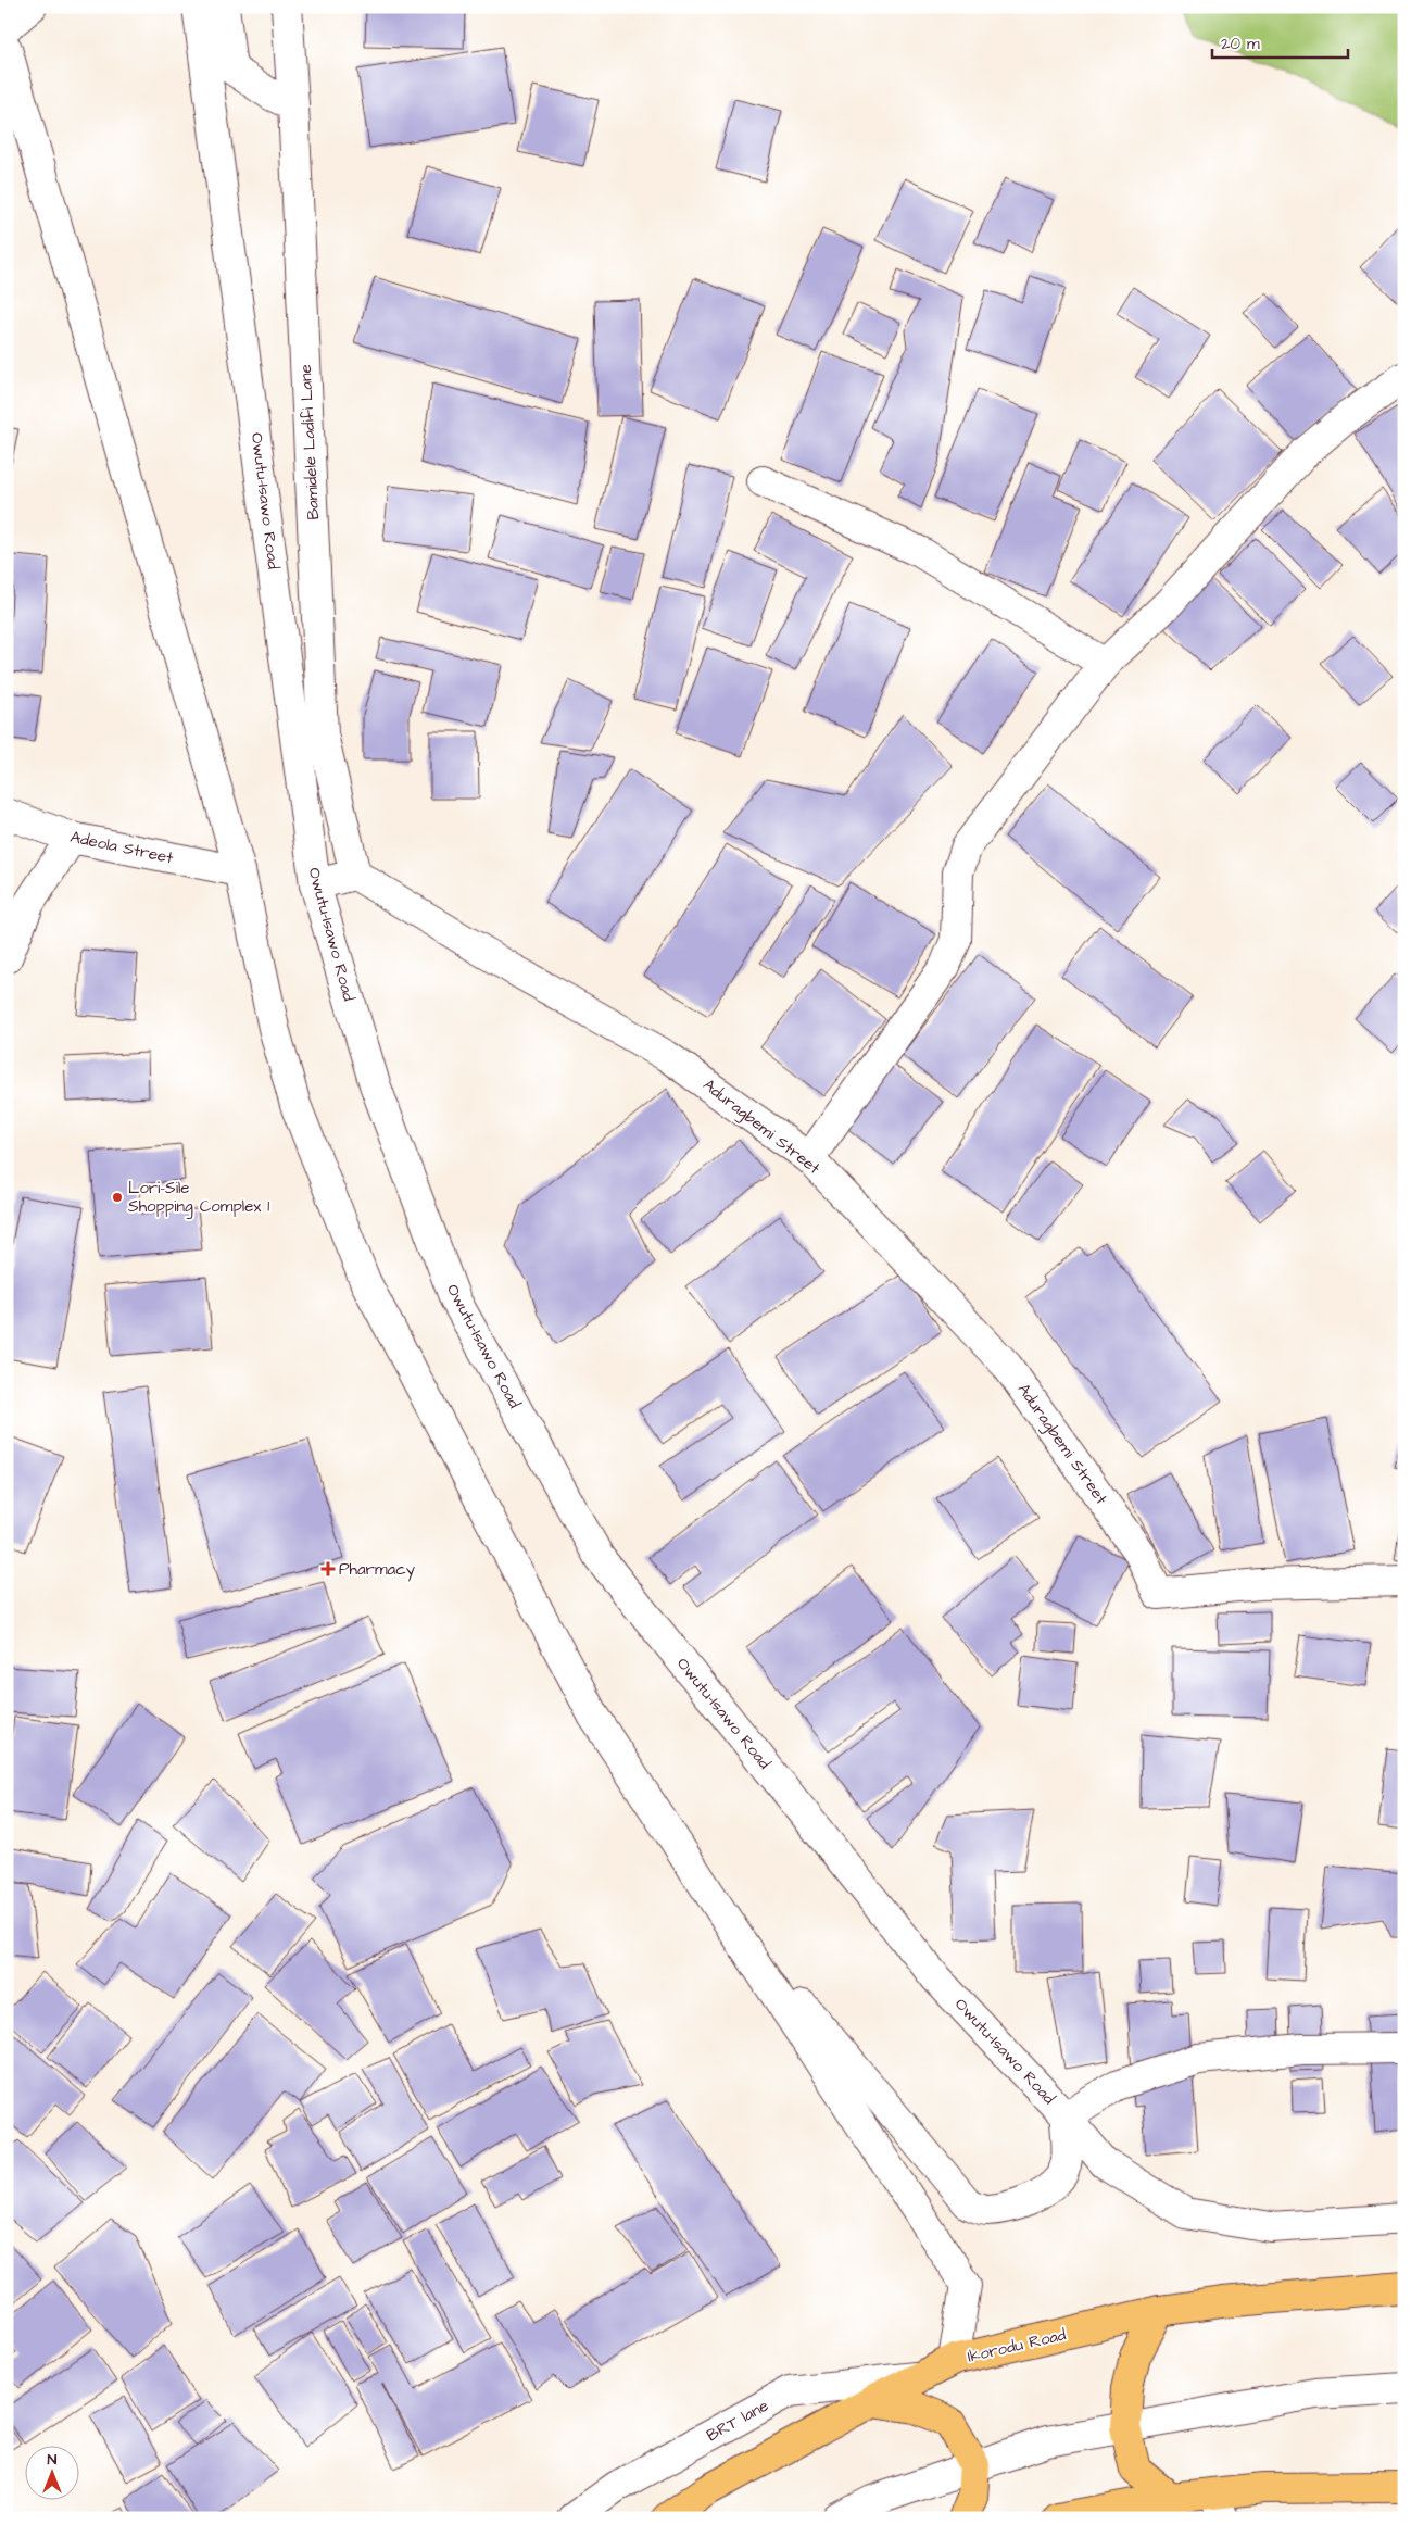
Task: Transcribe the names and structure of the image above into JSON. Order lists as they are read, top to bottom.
{
  "streets": {
    "highway": ["Ikorodu Road"],
    "street": [
      "Bamidele Ladifi Lane",
      "Owutu-Isawo Road",
      "Adeola Street",
      "Aduragbemi Street",
      "BRT lane"
    ]
  },
  "crossings": [
    ["Bamidele Ladifi Lane", "Aduragbemi Street"],
    ["Ikorodu Road", "BRT lane"]
  ],
  "places": {
    "other": ["Lori-Sile Shopping Complex 1"],
    "health": ["Pharmacy"]
  },
  "scale_bar": "20 m",
  "north": "top"
}
